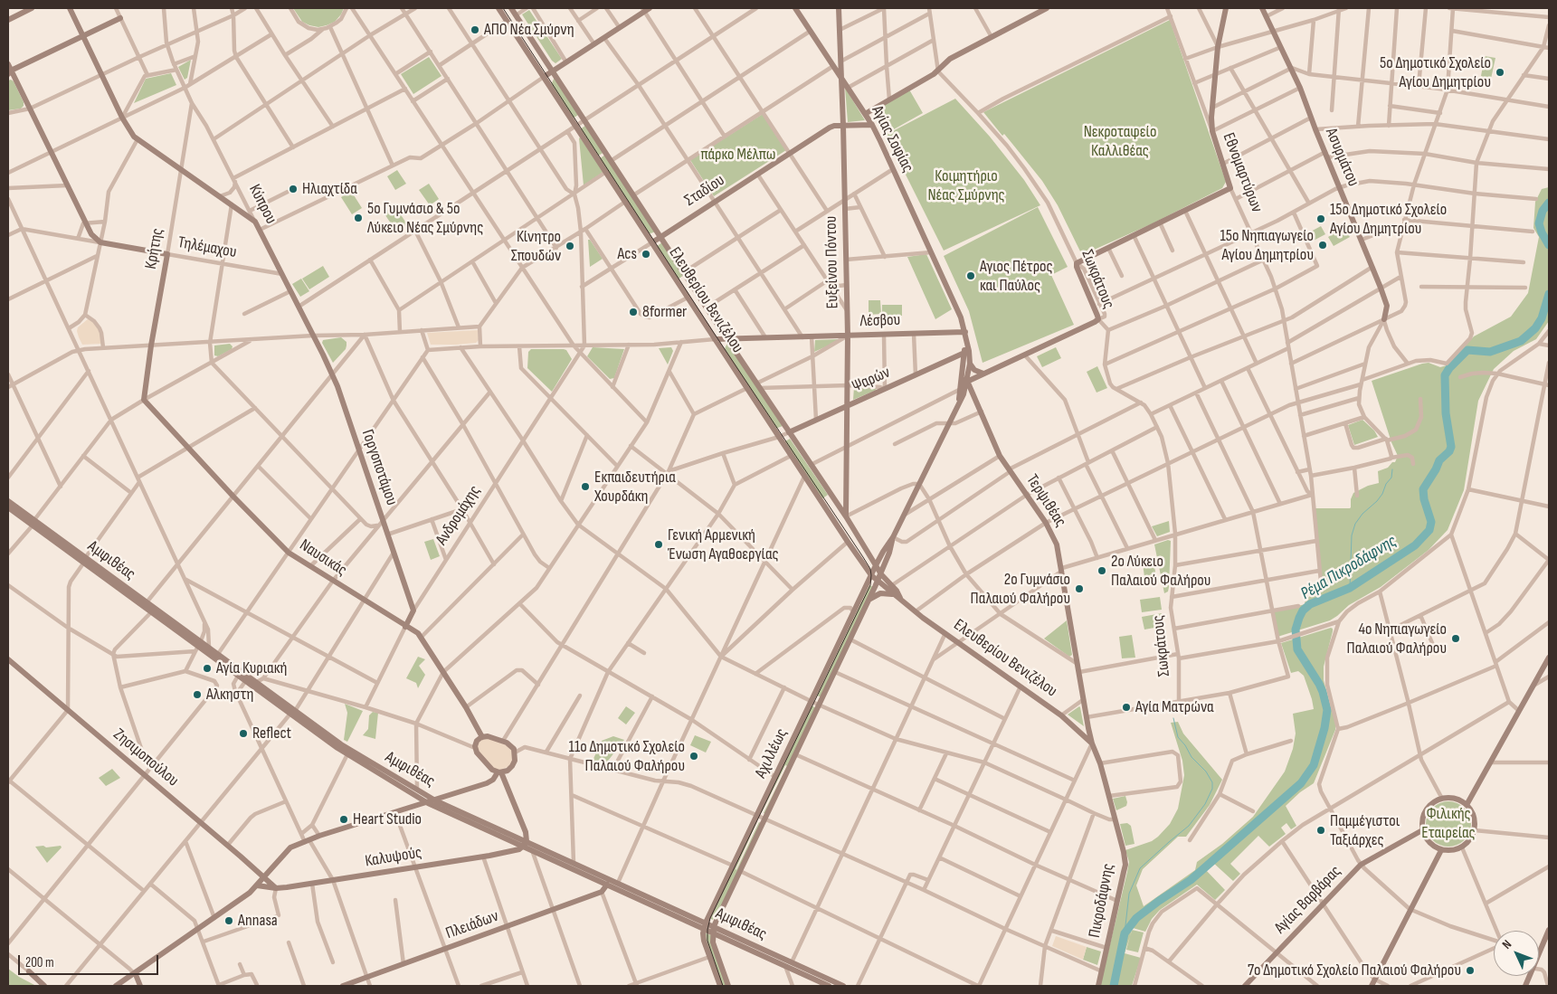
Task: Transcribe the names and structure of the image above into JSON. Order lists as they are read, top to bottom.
{
  "streets": {
    "street": [
      "Αγίας Σοφίας",
      "Ασυρμάτου",
      "Εθνομαρτύρων",
      "Σταδίου",
      "Κύπρου",
      "Τηλέμαχου",
      "Κρήτης",
      "Ευξείνου Πόντου",
      "Σωκράτους",
      "Ελευθερίου Βενιζέλου",
      "Λέσβου",
      "Ψαρών",
      "Γοργοποτάμου",
      "Τερψιθέας",
      "Ανδρομάχης",
      "Ναυσικάς",
      "Αμφιθέας",
      "Αχιλλέως",
      "Ζησιμοπούλου",
      "Καλυψούς",
      "Αγίας Βαρβάρας",
      "Πικροδάφνης",
      "Πλειάδων"
    ]
  },
  "crossings": [
    ["Αγίας Σοφίας", "Σταδίου"],
    ["Αγίας Σοφίας", "Ευξείνου Πόντου"],
    ["Αγίας Σοφίας", "Λέσβου"],
    ["Αγίας Σοφίας", "Ψαρών"],
    ["Αγίας Σοφίας", "Τερψιθέας"],
    ["Αγίας Σοφίας", "Αχιλλέως"],
    ["Σταδίου", "Ευξείνου Πόντου"],
    ["Σταδίου", "Ελευθερίου Βενιζέλου"],
    ["Κύπρου", "Τηλέμαχου"],
    ["Κύπρου", "Κρήτης"],
    ["Κύπρου", "Γοργοποτάμου"],
    ["Τηλέμαχου", "Κρήτης"],
    ["Κρήτης", "Ναυσικάς"],
    ["Ευξείνου Πόντου", "Ελευθερίου Βενιζέλου"],
    ["Ευξείνου Πόντου", "Λέσβου"],
    ["Ευξείνου Πόντου", "Ψαρών"],
    ["Ελευθερίου Βενιζέλου", "Λέσβου"],
    ["Ελευθερίου Βενιζέλου", "Ψαρών"],
    ["Ελευθερίου Βενιζέλου", "Τερψιθέας"],
    ["Ελευθερίου Βενιζέλου", "Αχιλλέως"],
    ["Γοργοποτάμου", "Ανδρομάχης"],
    ["Τερψιθέας", "Αχιλλέως"],
    ["Τερψιθέας", "Πικροδάφνης"],
    ["Ανδρομάχης", "Ναυσικάς"],
    ["Αμφιθέας", "Αχιλλέως"],
    ["Αμφιθέας", "Καλυψούς"]
  ],
  "water": ["Ρέμα Πικροδάφνης"],
  "parks": [
    "Νεκροταφείο Καλλιθέας",
    "πάρκο Μέλπω",
    "Κοιμητήριο Νέας Σμύρνης",
    "Φιλικής Εταιρείας"
  ],
  "places": [
    "ΑΠΟ Νέα Σμύρνη",
    "5ο Δημοτικό Σχολείο Αγίου Δημητρίου",
    "Ηλιαχτίδα",
    "5ο Γυμνάσιο & 5ο Λύκειο Νέας Σμύρνης",
    "15ο Δημοτικό Σχολείο Αγίου Δημητρίου",
    "15ο Νηπιαγωγείο Αγίου Δημητρίου",
    "Κίνητρο Σπουδών",
    "Acs",
    "Αγιος Πέτρος και Παύλος",
    "8former",
    "Εκπαιδευτήρια Χουρδάκη",
    "Γενική Αρμενική Ένωση Αγαθοεργίας",
    "2ο Λύκειο Παλαιού Φαλήρου",
    "2ο Γυμνάσιο Παλαιού Φαλήρου",
    "4ο Νηπιαγωγείο Παλαιού Φαλήρου",
    "Αγία Κυριακή",
    "Αλκηστη",
    "Αγία Ματρώνα",
    "Reflect",
    "11ο Δημοτικό Σχολείο Παλαιού Φαλήρου",
    "Heart Studio",
    "Παμμέγιστοι Ταξιάρχες",
    "Annasa",
    "7ο Δημοτικό Σχολείο Παλαιού Φαλήρου"
  ],
  "scale_bar": "200 m",
  "north": "top left"
}
